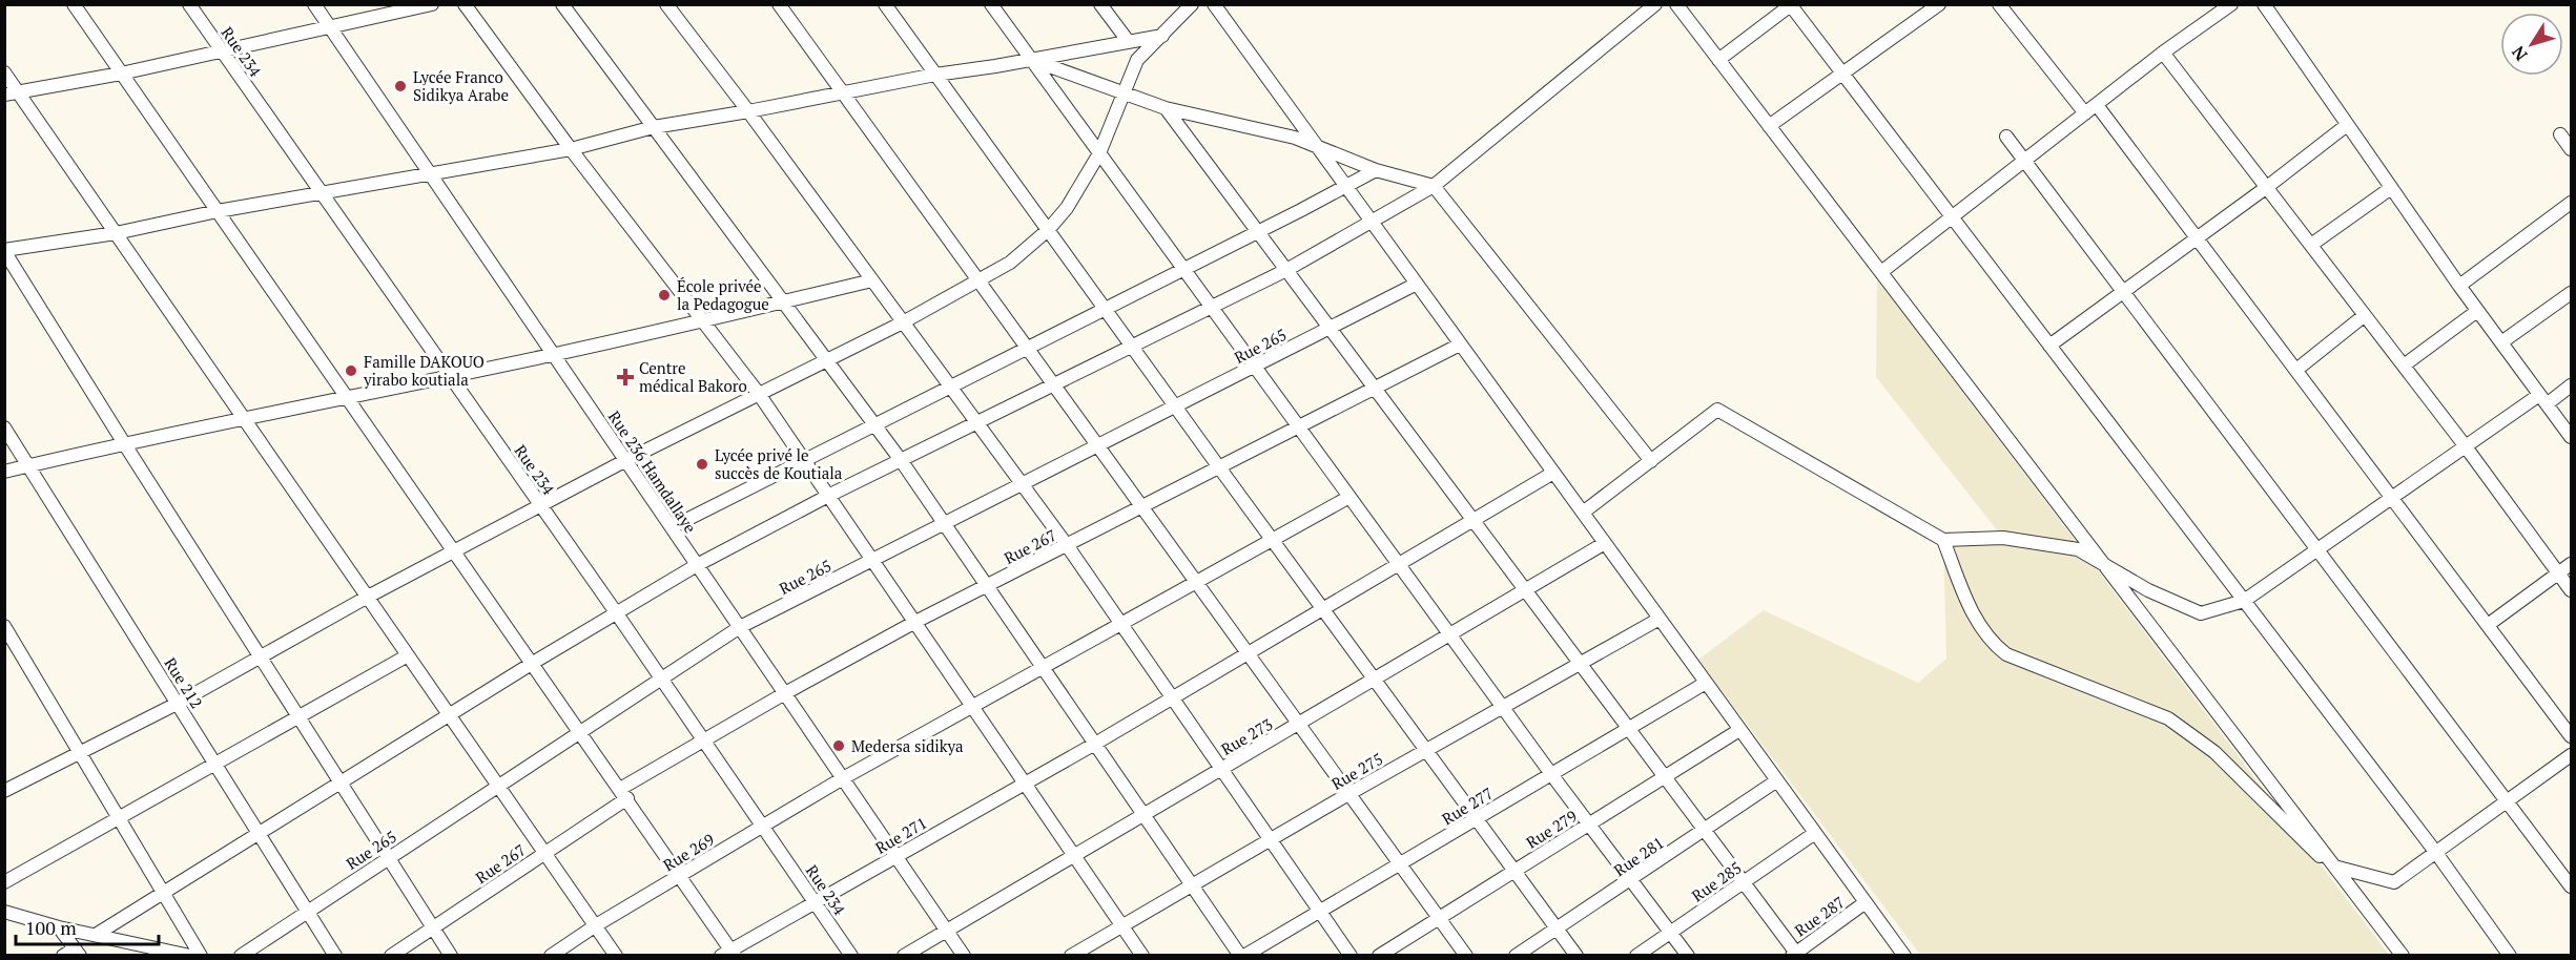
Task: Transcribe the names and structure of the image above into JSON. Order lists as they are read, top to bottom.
{
  "streets": {
    "street": [
      "Rue 234",
      "Rue 265",
      "Rue 236 Hamdallaye",
      "Rue 267",
      "Rue 212",
      "Rue 273",
      "Rue 275",
      "Rue 277",
      "Rue 279",
      "Rue 271",
      "Rue 269",
      "Rue 281",
      "Rue 285",
      "Rue 287"
    ]
  },
  "crossings": [
    ["Rue 234", "Rue 265"],
    ["Rue 234", "Rue 267"],
    ["Rue 234", "Rue 271"],
    ["Rue 234", "Rue 269"],
    ["Rue 265", "Rue 236 Hamdallaye"],
    ["Rue 265", "Rue 212"],
    ["Rue 236 Hamdallaye", "Rue 267"],
    ["Rue 236 Hamdallaye", "Rue 273"],
    ["Rue 236 Hamdallaye", "Rue 271"],
    ["Rue 236 Hamdallaye", "Rue 269"]
  ],
  "places": {
    "other": [
      "Lycée Franco Sidikya Arabe",
      "École privée la Pedagogue",
      "Famille DAKOUO yirabo koutiala",
      "Lycée privé le succès de Koutiala",
      "Medersa sidikya"
    ],
    "health": ["Centre médical Bakoro"]
  },
  "scale_bar": "100 m",
  "north": "bottom left"
}
